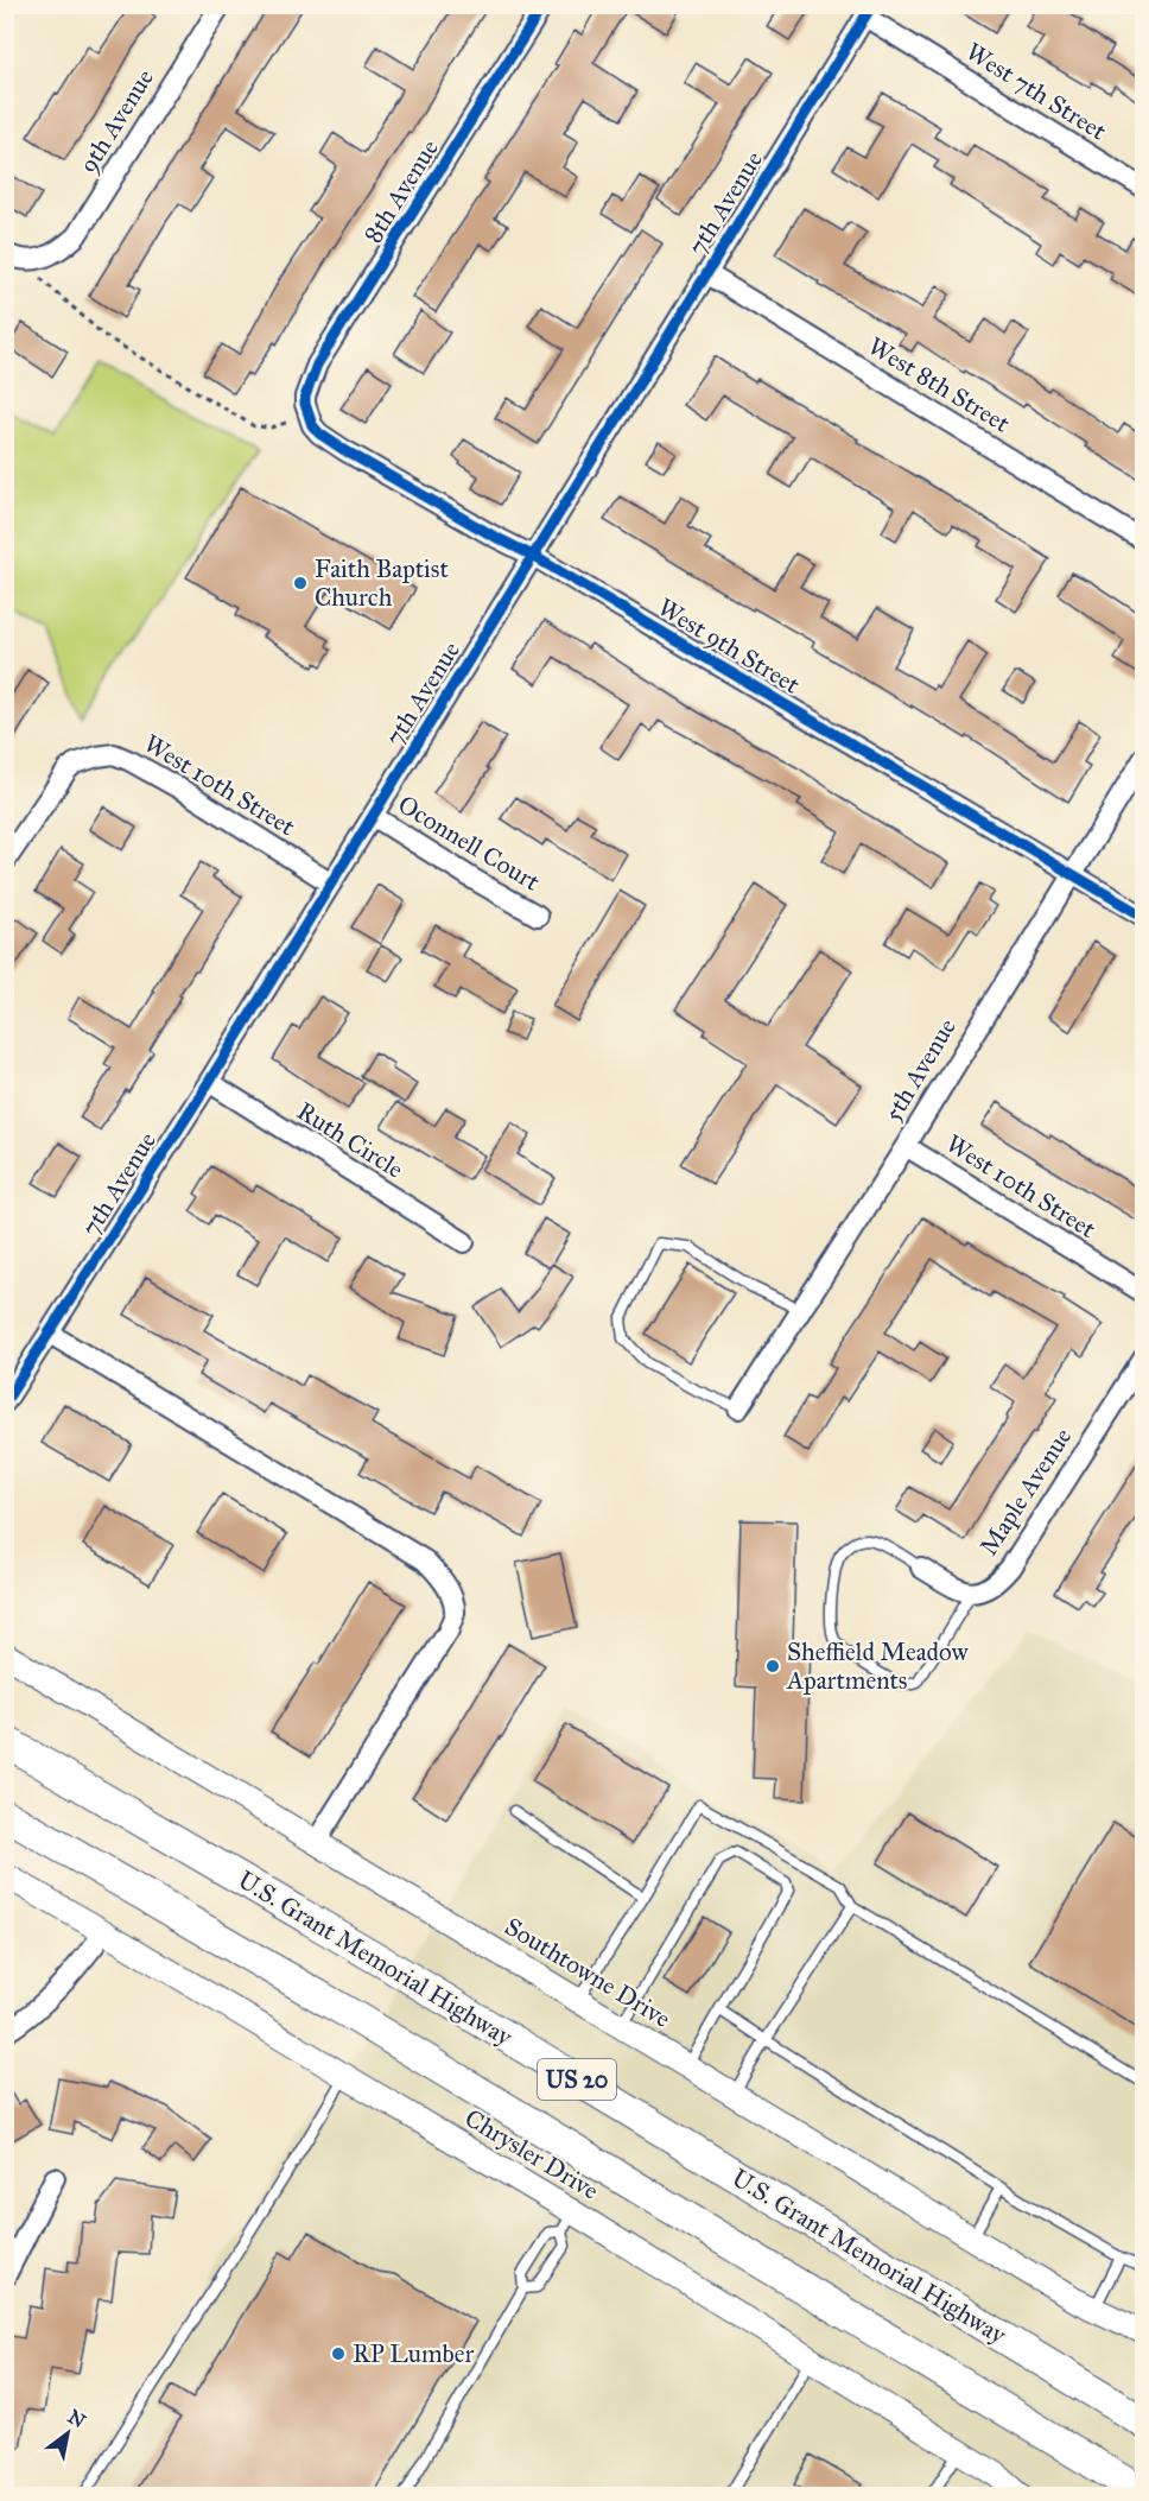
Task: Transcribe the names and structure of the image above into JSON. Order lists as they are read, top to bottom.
{
  "streets": {
    "main road": ["U.S. Grant Memorial Highway", "US 20"],
    "street": [
      "West 7th Street",
      "9th Avenue",
      "8th Avenue",
      "7th Avenue",
      "West 8th Street",
      "West 9th Street",
      "West 10th Street",
      "Oconnell Court",
      "5th Avenue",
      "Ruth Circle",
      "Maple Avenue",
      "Southtowne Drive",
      "Chrysler Drive"
    ]
  },
  "crossings": [
    ["West 7th Street", "7th Avenue"],
    ["8th Avenue", "West 9th Street"],
    ["7th Avenue", "West 8th Street"],
    ["7th Avenue", "West 9th Street"],
    ["7th Avenue", "West 10th Street"],
    ["7th Avenue", "Oconnell Court"],
    ["7th Avenue", "Ruth Circle"],
    ["West 9th Street", "5th Avenue"],
    ["West 10th Street", "5th Avenue"]
  ],
  "places": ["Faith Baptist Church", "Sheffield Meadow Apartments", "RP Lumber"],
  "north": "top right"
}
